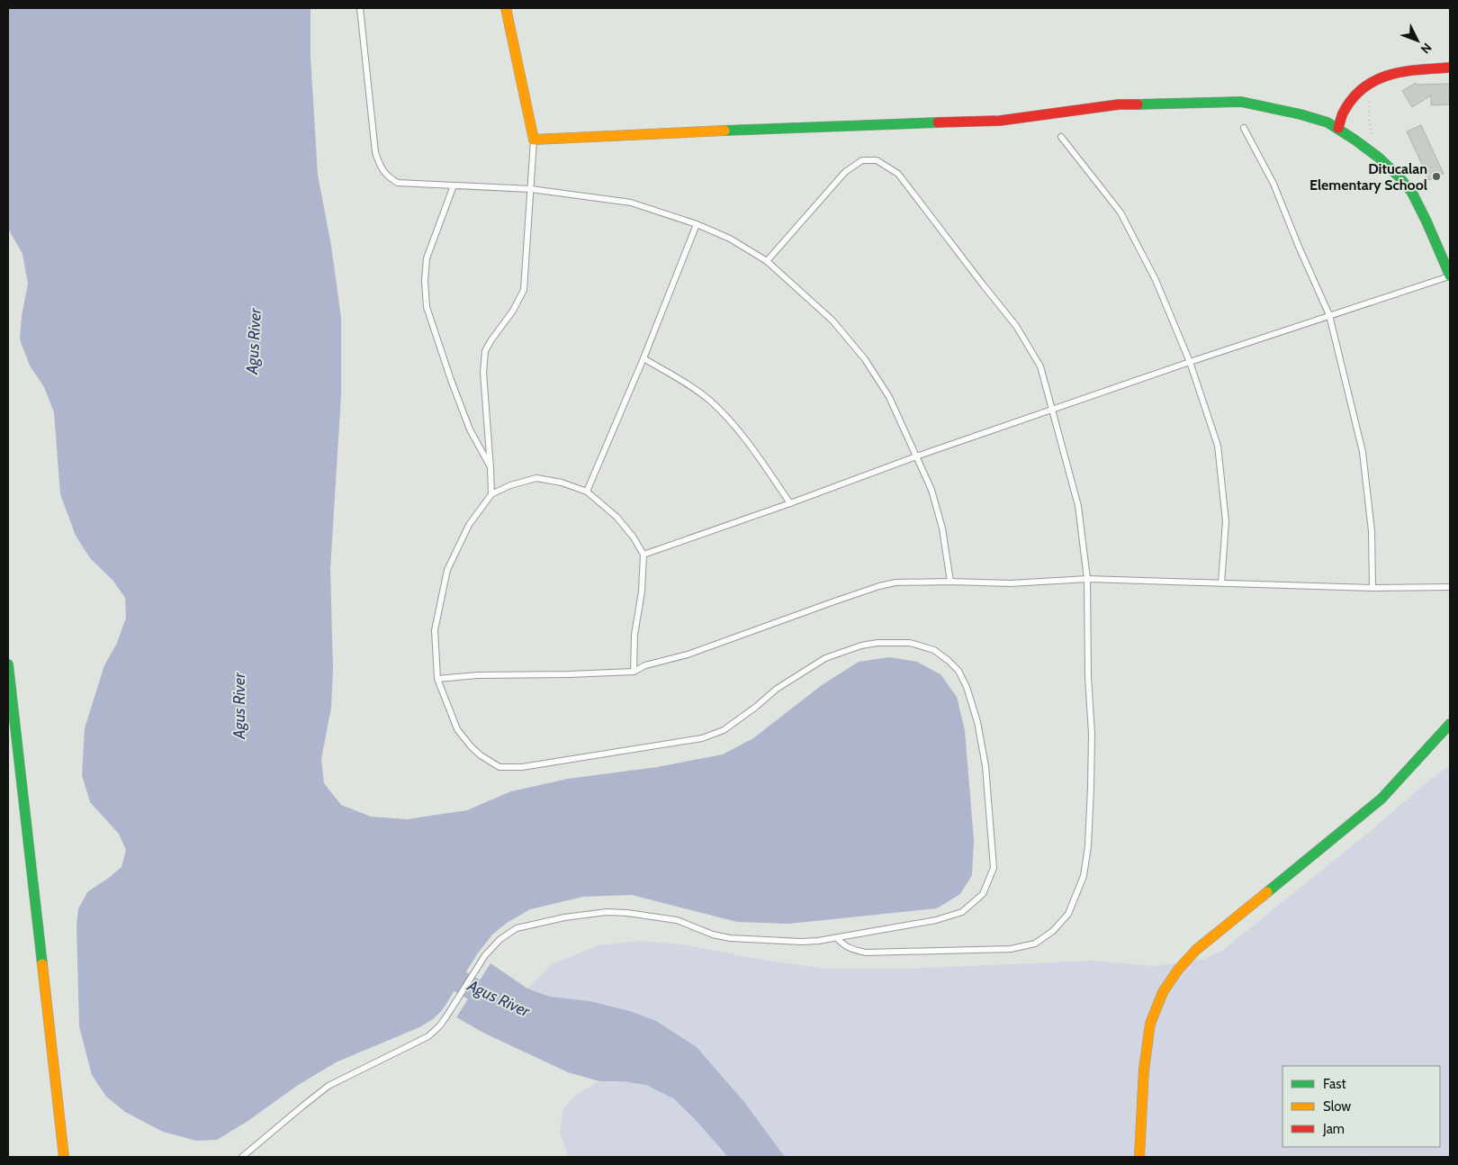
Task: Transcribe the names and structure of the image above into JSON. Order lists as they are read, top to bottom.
{
  "water": ["Agus River"],
  "places": ["Ditucalan Elementary School"],
  "legend": ["Fast", "Slow", "Jam"],
  "north": "bottom right"
}
